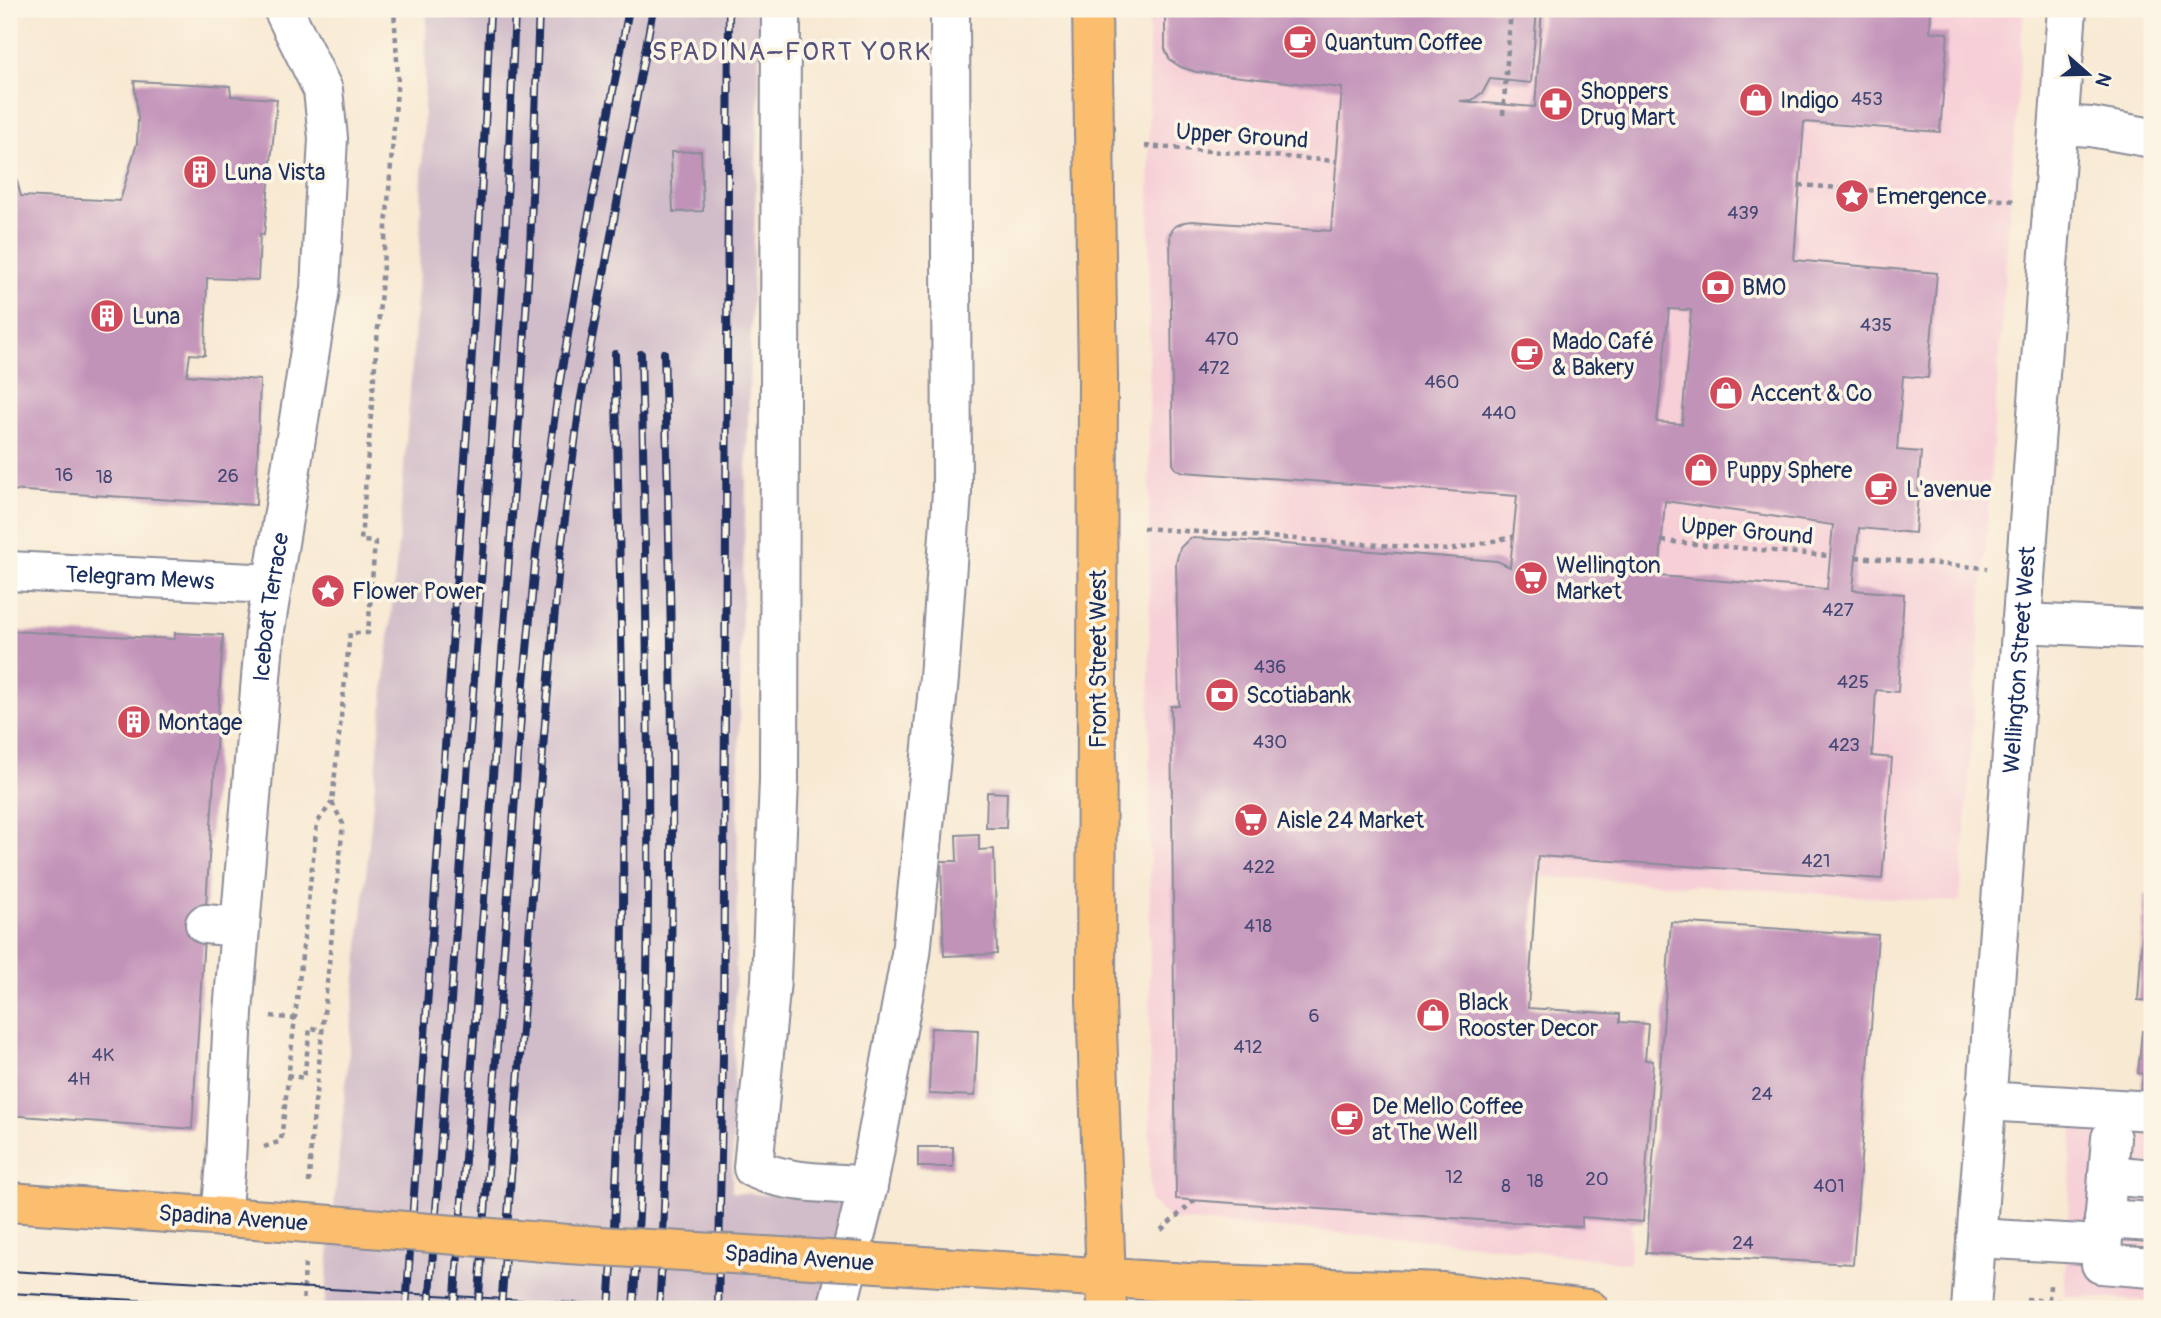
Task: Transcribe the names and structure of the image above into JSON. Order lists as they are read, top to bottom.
{
  "streets": {
    "main road": ["Front Street West", "Spadina Avenue"],
    "street": ["Telegram Mews", "Iceboat Terrace", "Wellington Street West"],
    "path": ["Upper Ground"]
  },
  "crossings": [
    ["Telegram Mews", "Iceboat Terrace"],
    ["Iceboat Terrace", "Spadina Avenue"],
    ["Front Street West", "Spadina Avenue"]
  ],
  "districts": ["SPADINA–FORT YORK"],
  "places": {
    "cafe": [
      "Quantum Coffee",
      "Mado Café & Bakery",
      "L'avenue",
      "De Mello Coffee at The Well"
    ],
    "shop": [
      "Indigo",
      "Accent & Co",
      "Puppy Sphere",
      "Black Rooster Decor"
    ],
    "pharmacy": ["Shoppers Drug Mart"],
    "building": ["Luna Vista", "Luna", "Montage"],
    "place": ["Emergence", "Flower Power"],
    "bank": ["BMO", "Scotiabank"],
    "supermarket": ["Wellington Market", "Aisle 24 Market"]
  },
  "house_numbers": [
    "453",
    "439",
    "435",
    "470",
    "472",
    "460",
    "440",
    "16",
    "26",
    "18",
    "427",
    "436",
    "425",
    "430",
    "423",
    "421",
    "422",
    "418",
    "6",
    "412",
    "4K",
    "4H",
    "24",
    "12",
    "20",
    "18",
    "8",
    "401",
    "24"
  ],
  "north": "right"
}
